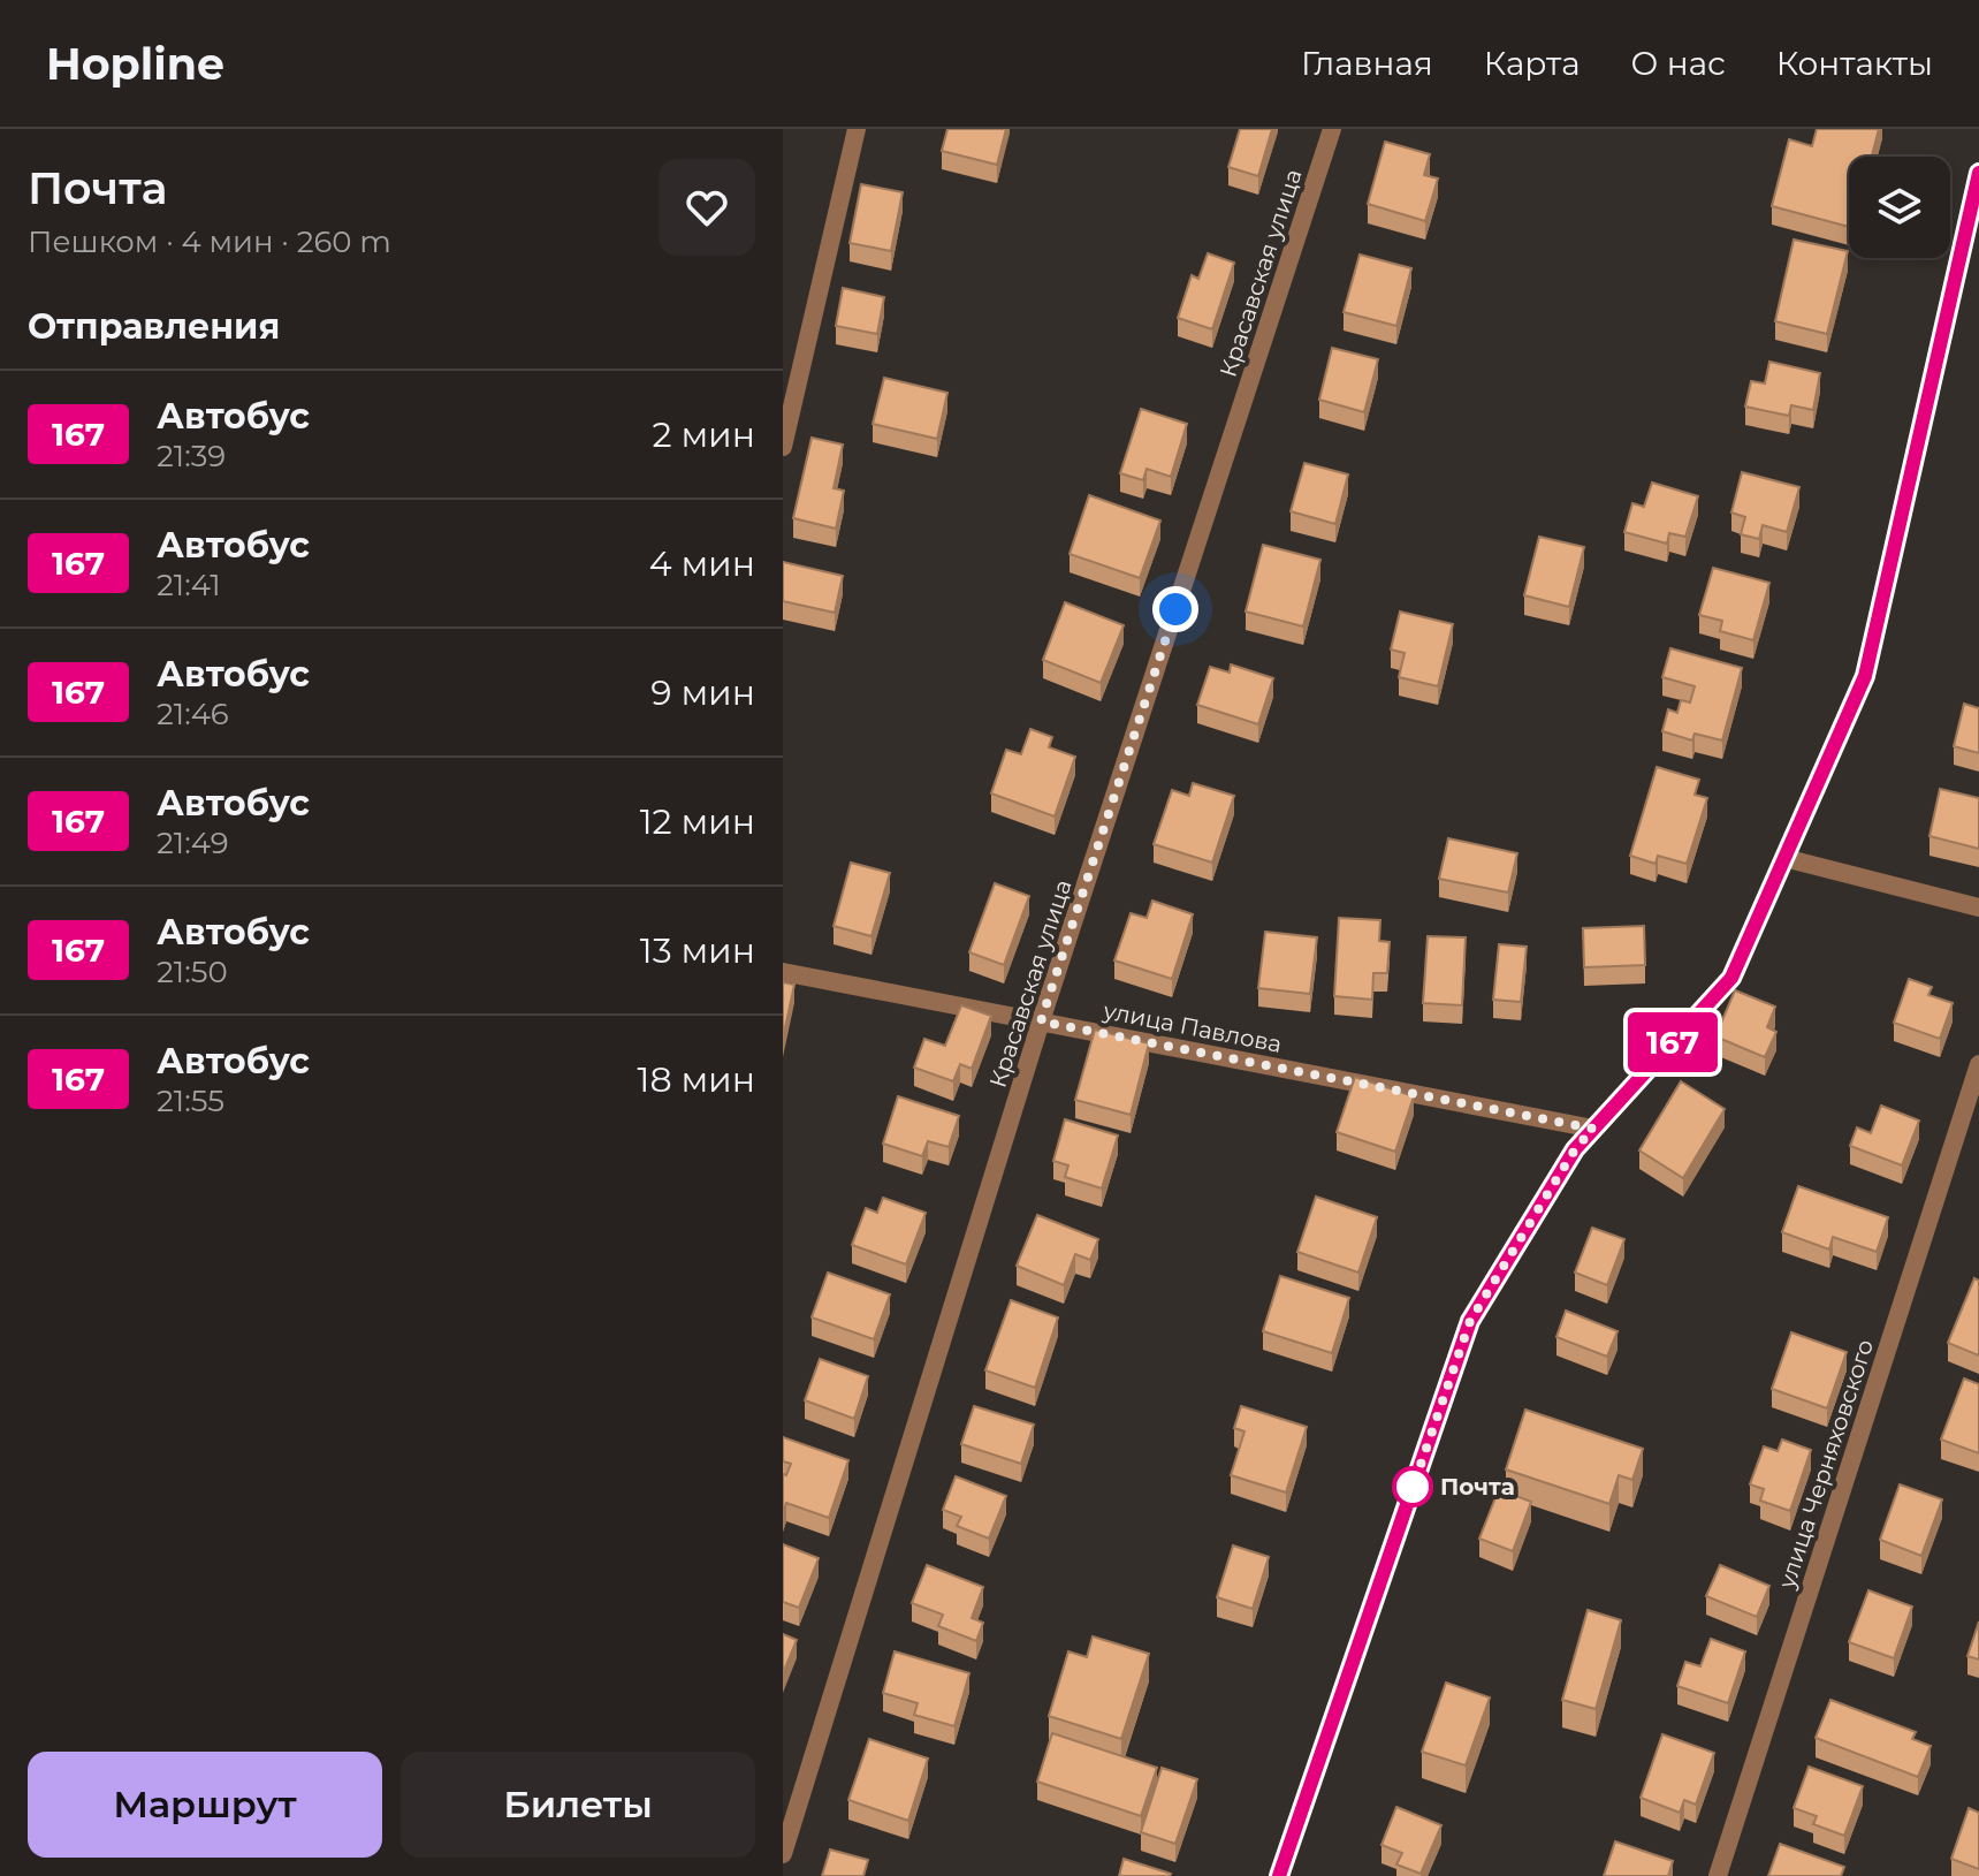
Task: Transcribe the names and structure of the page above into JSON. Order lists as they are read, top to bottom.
{
  "streets": {
    "street": ["Красавская улица", "улица Павлова", "улица Черняховского"]
  },
  "crossings": [
    ["Красавская улица", "улица Павлова"]
  ],
  "places": ["Почта"],
  "lines": ["bus line 167"],
  "page": {
    "header": "Hopline",
    "nav": [
      "Главная",
      "Карта",
      "О нас",
      "Контакты"
    ],
    "heading": [
      ["Почта", "Пешком · 4 мин · 260 m"],
      "Отправления"
    ],
    "on_map": "167",
    "list": [
      {
        "mark": "167",
        "name": "Автобус",
        "note": "21:39",
        "value": "2 мин"
      },
      {
        "mark": "167",
        "name": "Автобус",
        "note": "21:41",
        "value": "4 мин"
      },
      {
        "mark": "167",
        "name": "Автобус",
        "note": "21:46",
        "value": "9 мин"
      },
      {
        "mark": "167",
        "name": "Автобус",
        "note": "21:49",
        "value": "12 мин"
      },
      {
        "mark": "167",
        "name": "Автобус",
        "note": "21:50",
        "value": "13 мин"
      },
      {
        "mark": "167",
        "name": "Автобус",
        "note": "21:55",
        "value": "18 мин"
      }
    ],
    "buttons": ["Маршрут", "Билеты"]
  }
}
